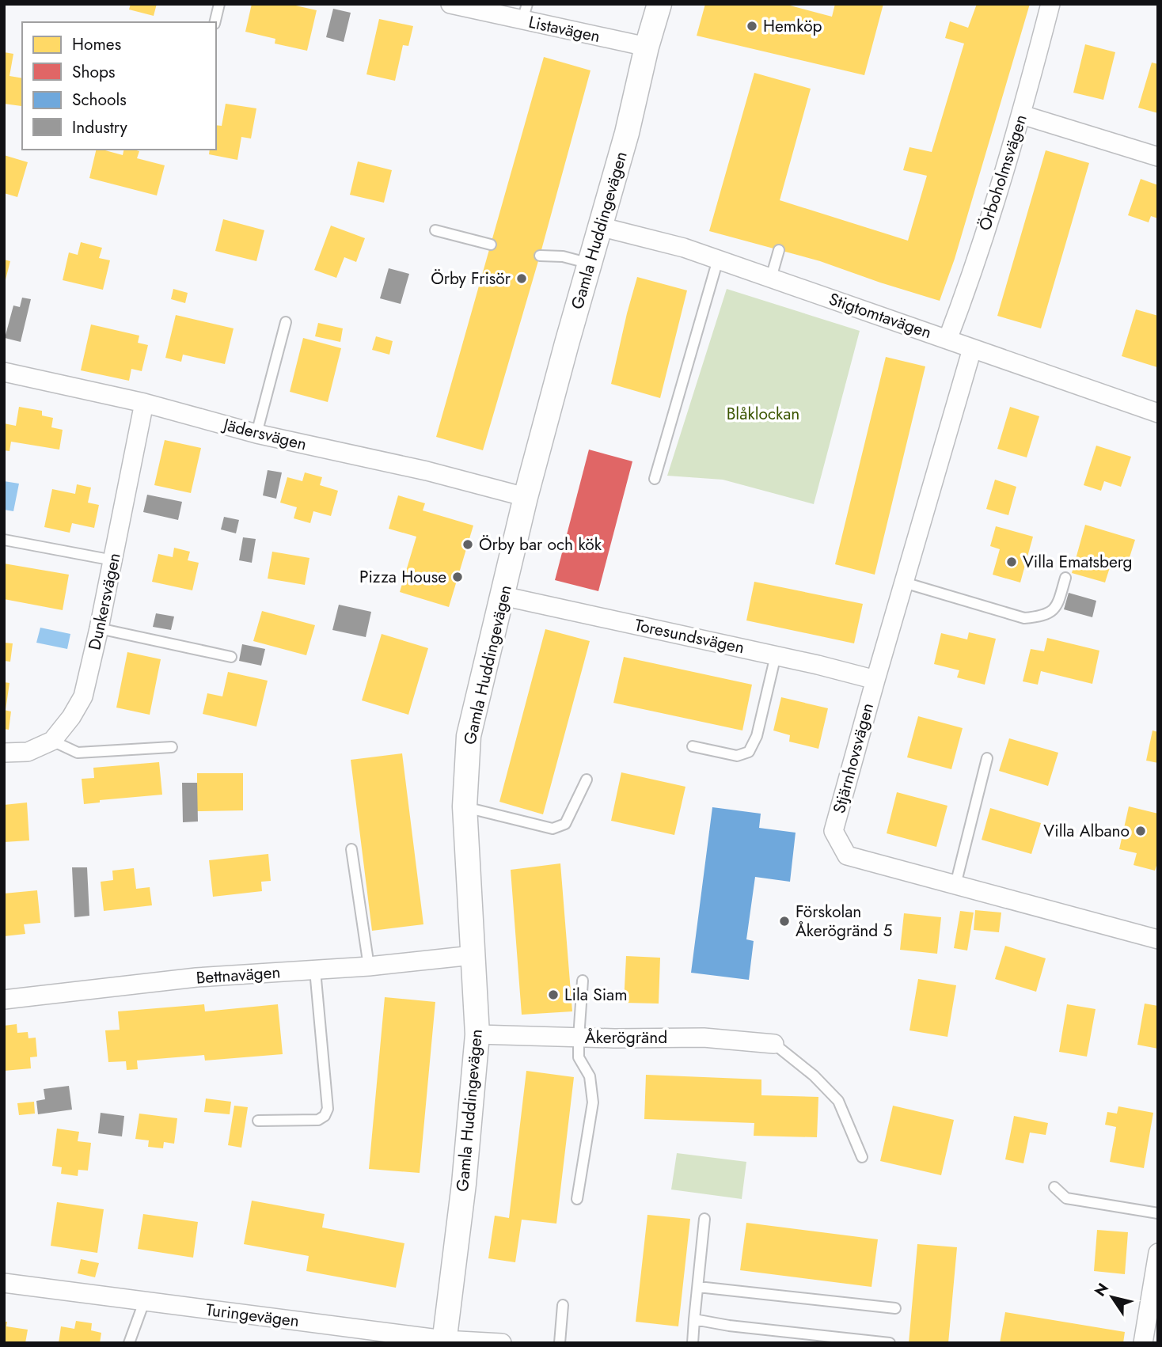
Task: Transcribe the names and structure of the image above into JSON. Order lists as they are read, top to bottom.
{
  "streets": {
    "street": [
      "Listavägen",
      "Örboholmsvägen",
      "Gamla Huddingevägen",
      "Stigtomtavägen",
      "Jädersvägen",
      "Dunkersvägen",
      "Toresundsvägen",
      "Stjärnhovsvägen",
      "Bettnavägen",
      "Åkerögränd",
      "Turingevägen"
    ]
  },
  "crossings": [
    ["Listavägen", "Gamla Huddingevägen"],
    ["Örboholmsvägen", "Stigtomtavägen"],
    ["Gamla Huddingevägen", "Stigtomtavägen"],
    ["Gamla Huddingevägen", "Jädersvägen"],
    ["Gamla Huddingevägen", "Toresundsvägen"],
    ["Gamla Huddingevägen", "Bettnavägen"],
    ["Gamla Huddingevägen", "Åkerögränd"],
    ["Gamla Huddingevägen", "Turingevägen"],
    ["Stigtomtavägen", "Stjärnhovsvägen"],
    ["Jädersvägen", "Dunkersvägen"],
    ["Toresundsvägen", "Stjärnhovsvägen"]
  ],
  "parks": ["Blåklockan"],
  "places": [
    "Hemköp",
    "Örby Frisör",
    "Örby bar och kök",
    "Villa Ematsberg",
    "Pizza House",
    "Villa Albano",
    "Förskolan Åkerögränd 5",
    "Lila Siam"
  ],
  "legend": [
    "Homes",
    "Shops",
    "Schools",
    "Industry"
  ],
  "north": "top left"
}
